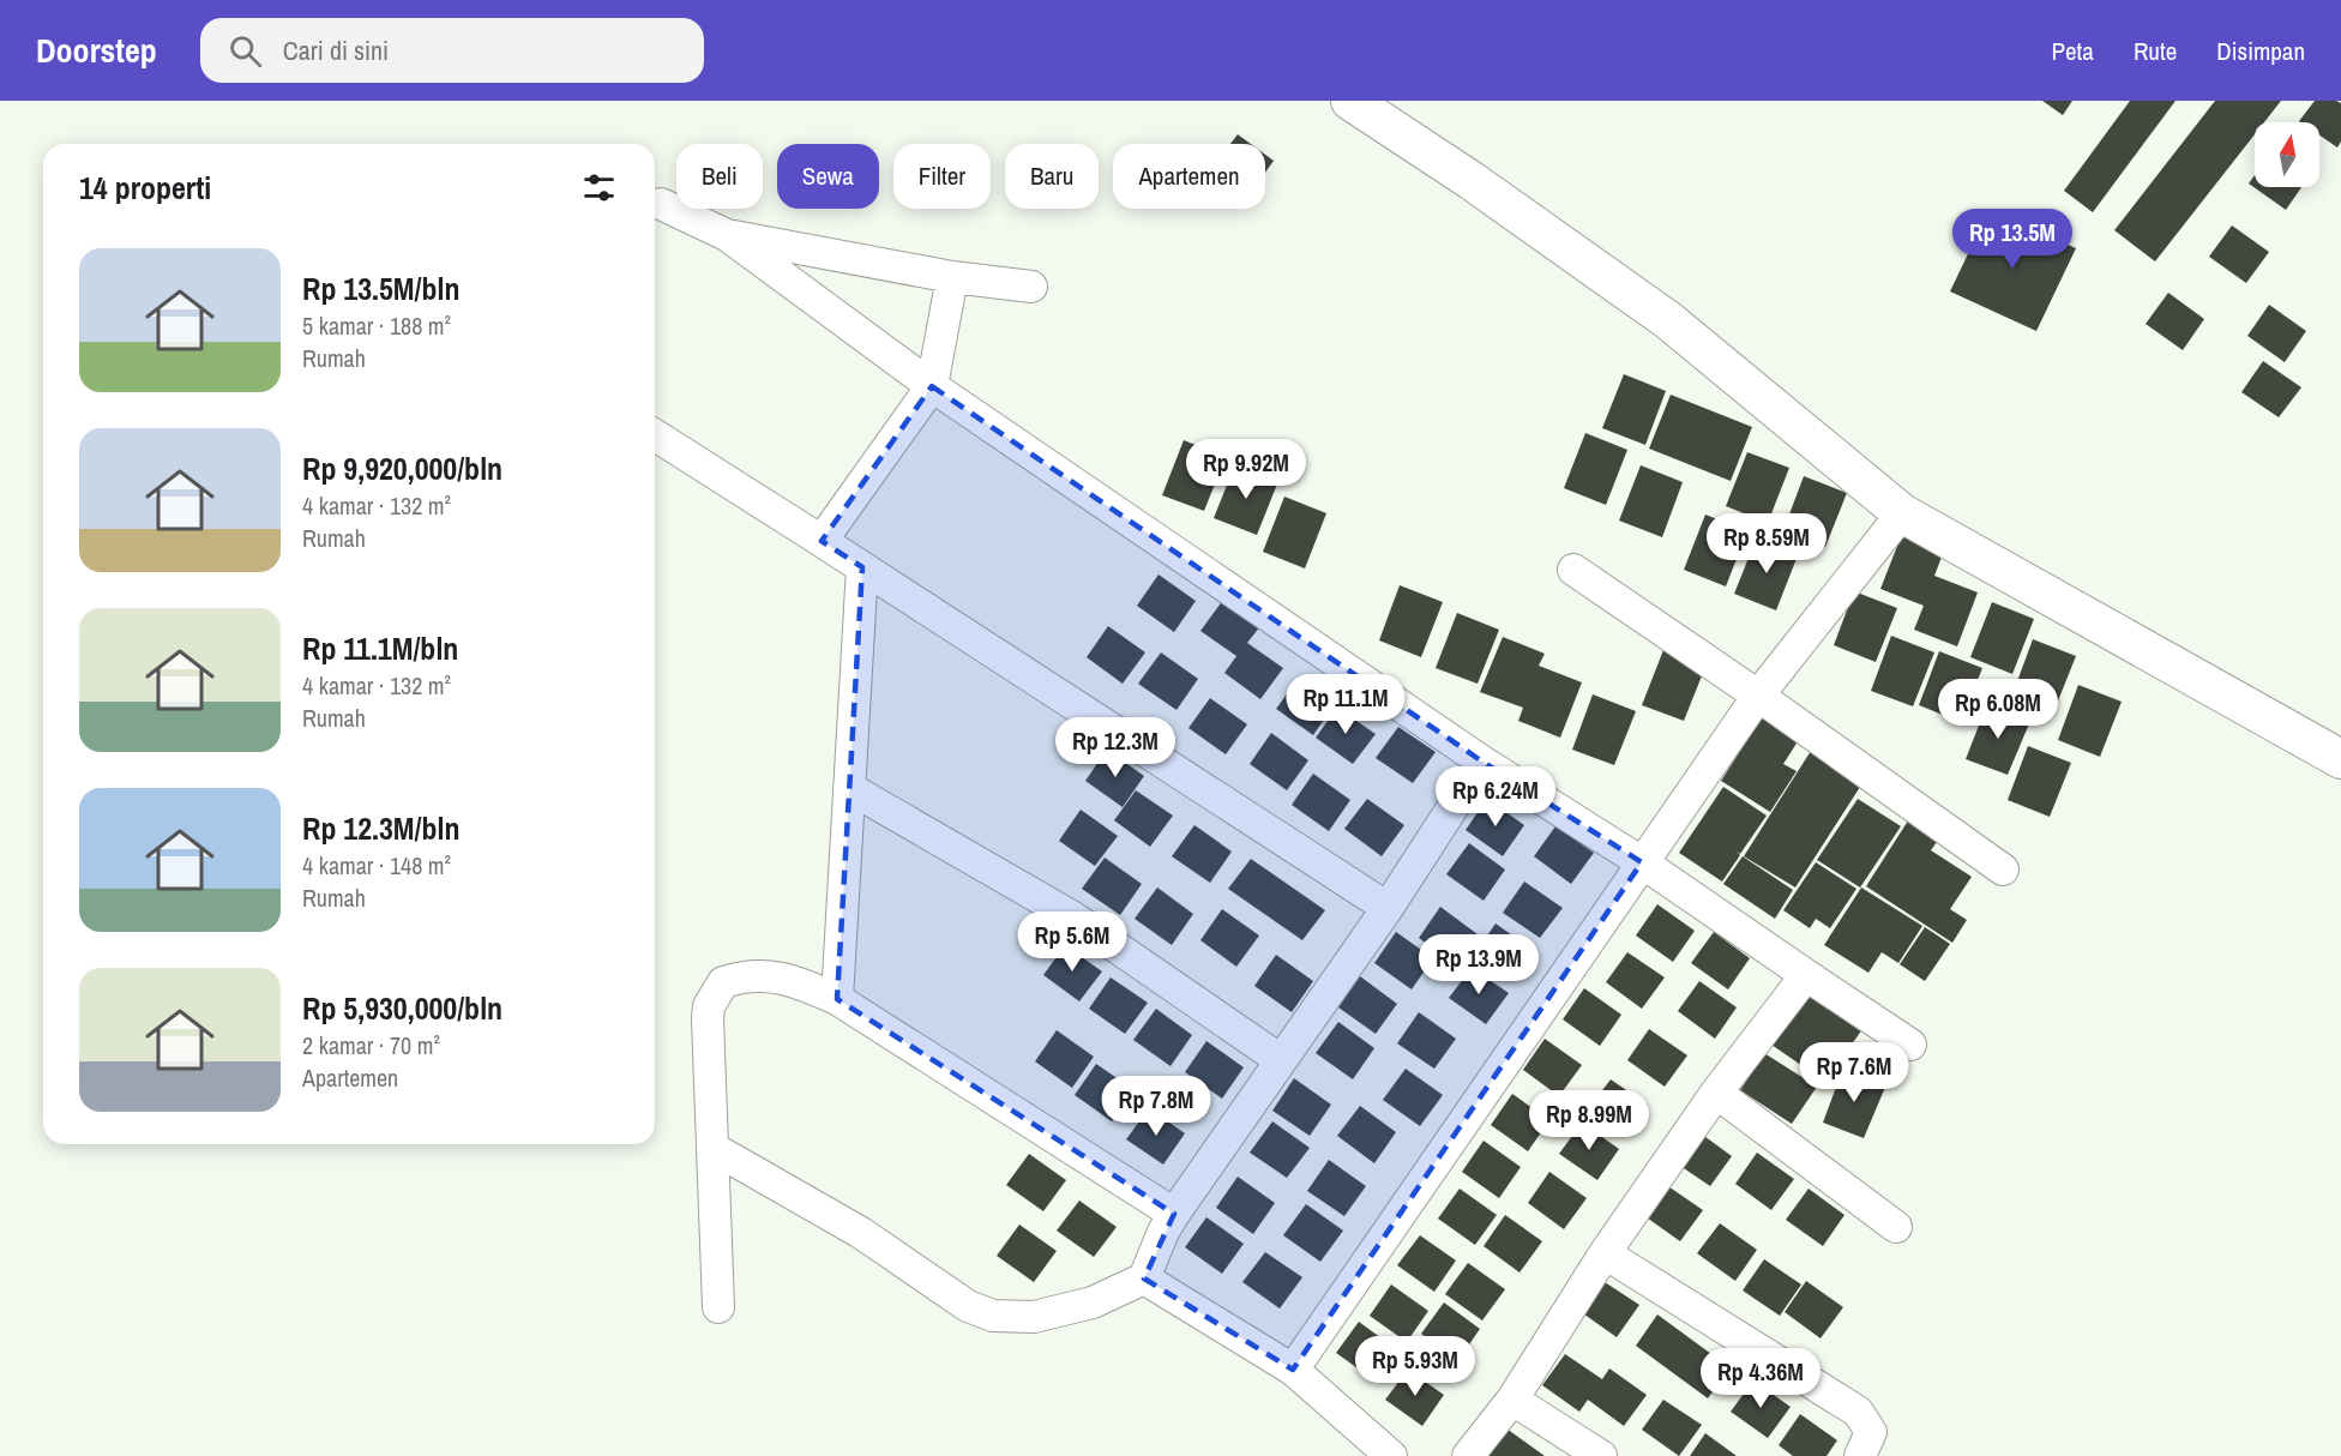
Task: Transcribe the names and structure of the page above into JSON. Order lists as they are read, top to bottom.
{
  "north": "top",
  "page": {
    "header": "Doorstep",
    "search": "Cari di sini",
    "nav": ["Peta", "Rute", "Disimpan"],
    "chip": [
      "Beli",
      "Sewa",
      "Filter",
      "Baru",
      "Apartemen"
    ],
    "heading": "14 properti",
    "price": [
      "Rp 13.5M",
      "Rp 9.92M",
      "Rp 8.59M",
      "Rp 11.1M",
      "Rp 6.08M",
      "Rp 12.3M",
      "Rp 6.24M",
      "Rp 5.6M",
      "Rp 13.9M",
      "Rp 7.6M",
      "Rp 7.8M",
      "Rp 8.99M",
      "Rp 5.93M",
      "Rp 4.36M"
    ],
    "list": [
      {
        "name": "Rp 13.5M/bln",
        "note": "5 kamar · 188 m² · Rumah"
      },
      {
        "name": "Rp 9,920,000/bln",
        "note": "4 kamar · 132 m² · Rumah"
      },
      {
        "name": "Rp 11.1M/bln",
        "note": "4 kamar · 132 m² · Rumah"
      },
      {
        "name": "Rp 12.3M/bln",
        "note": "4 kamar · 148 m² · Rumah"
      },
      {
        "name": "Rp 5,930,000/bln",
        "note": "2 kamar · 70 m² · Apartemen"
      }
    ]
  }
}
